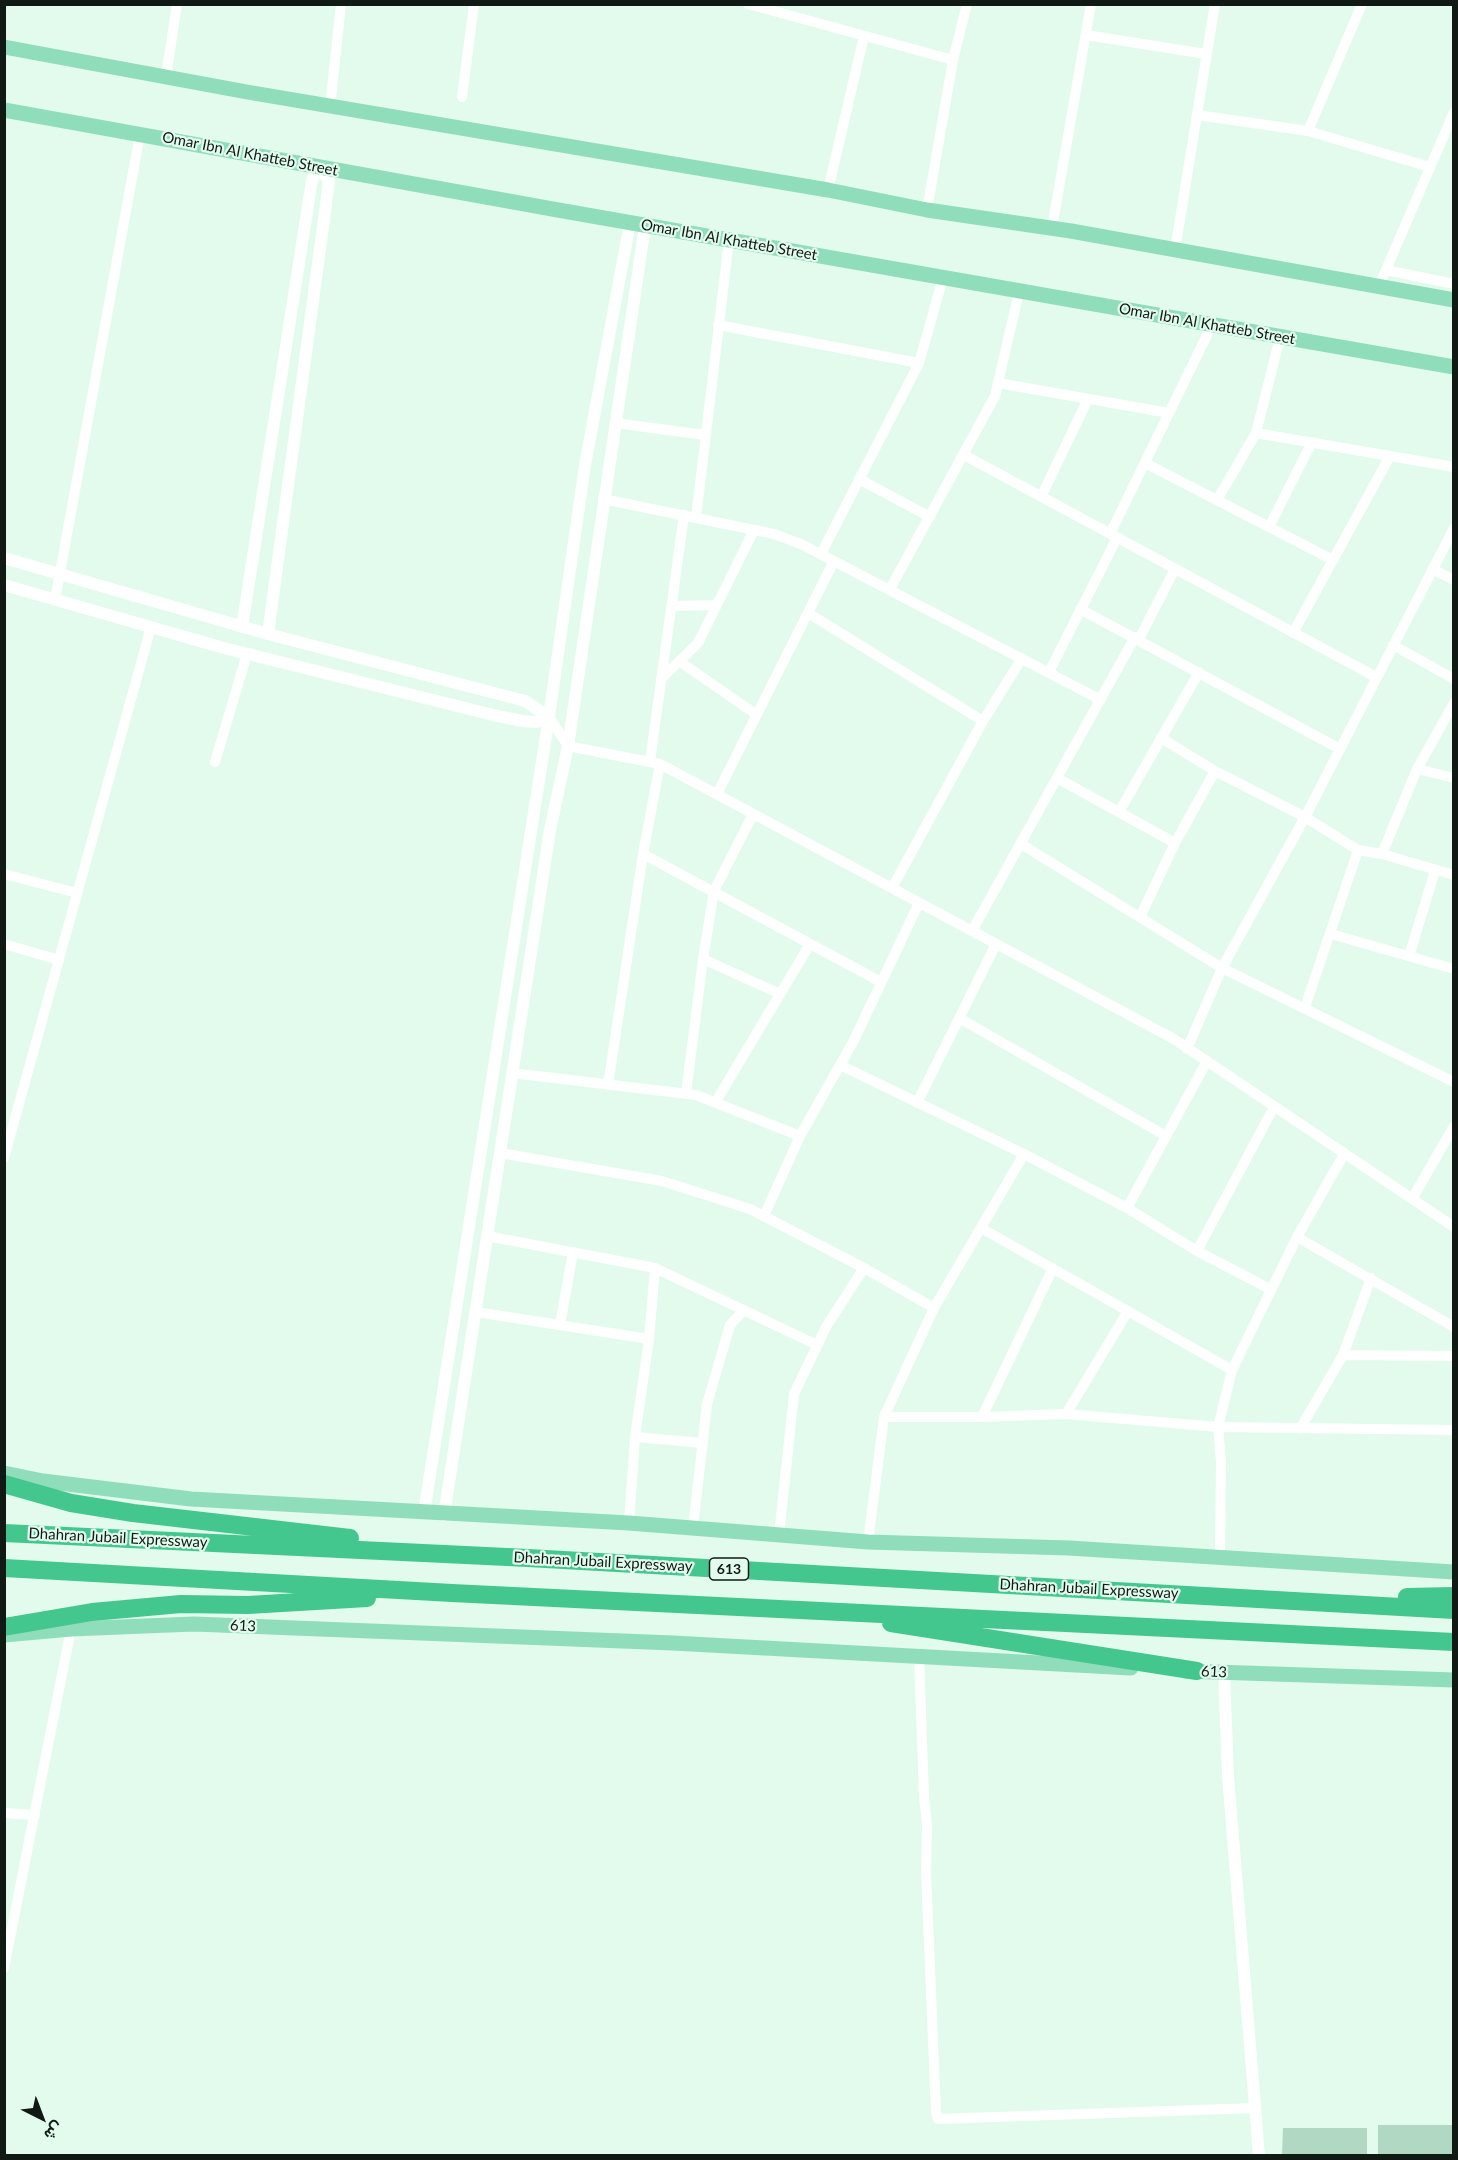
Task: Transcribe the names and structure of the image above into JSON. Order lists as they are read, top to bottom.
{
  "streets": {
    "highway": ["Dhahran Jubail Expressway", "613"],
    "main road": ["Omar Ibn Al Khatteb Street"]
  },
  "north": "bottom right"
}
